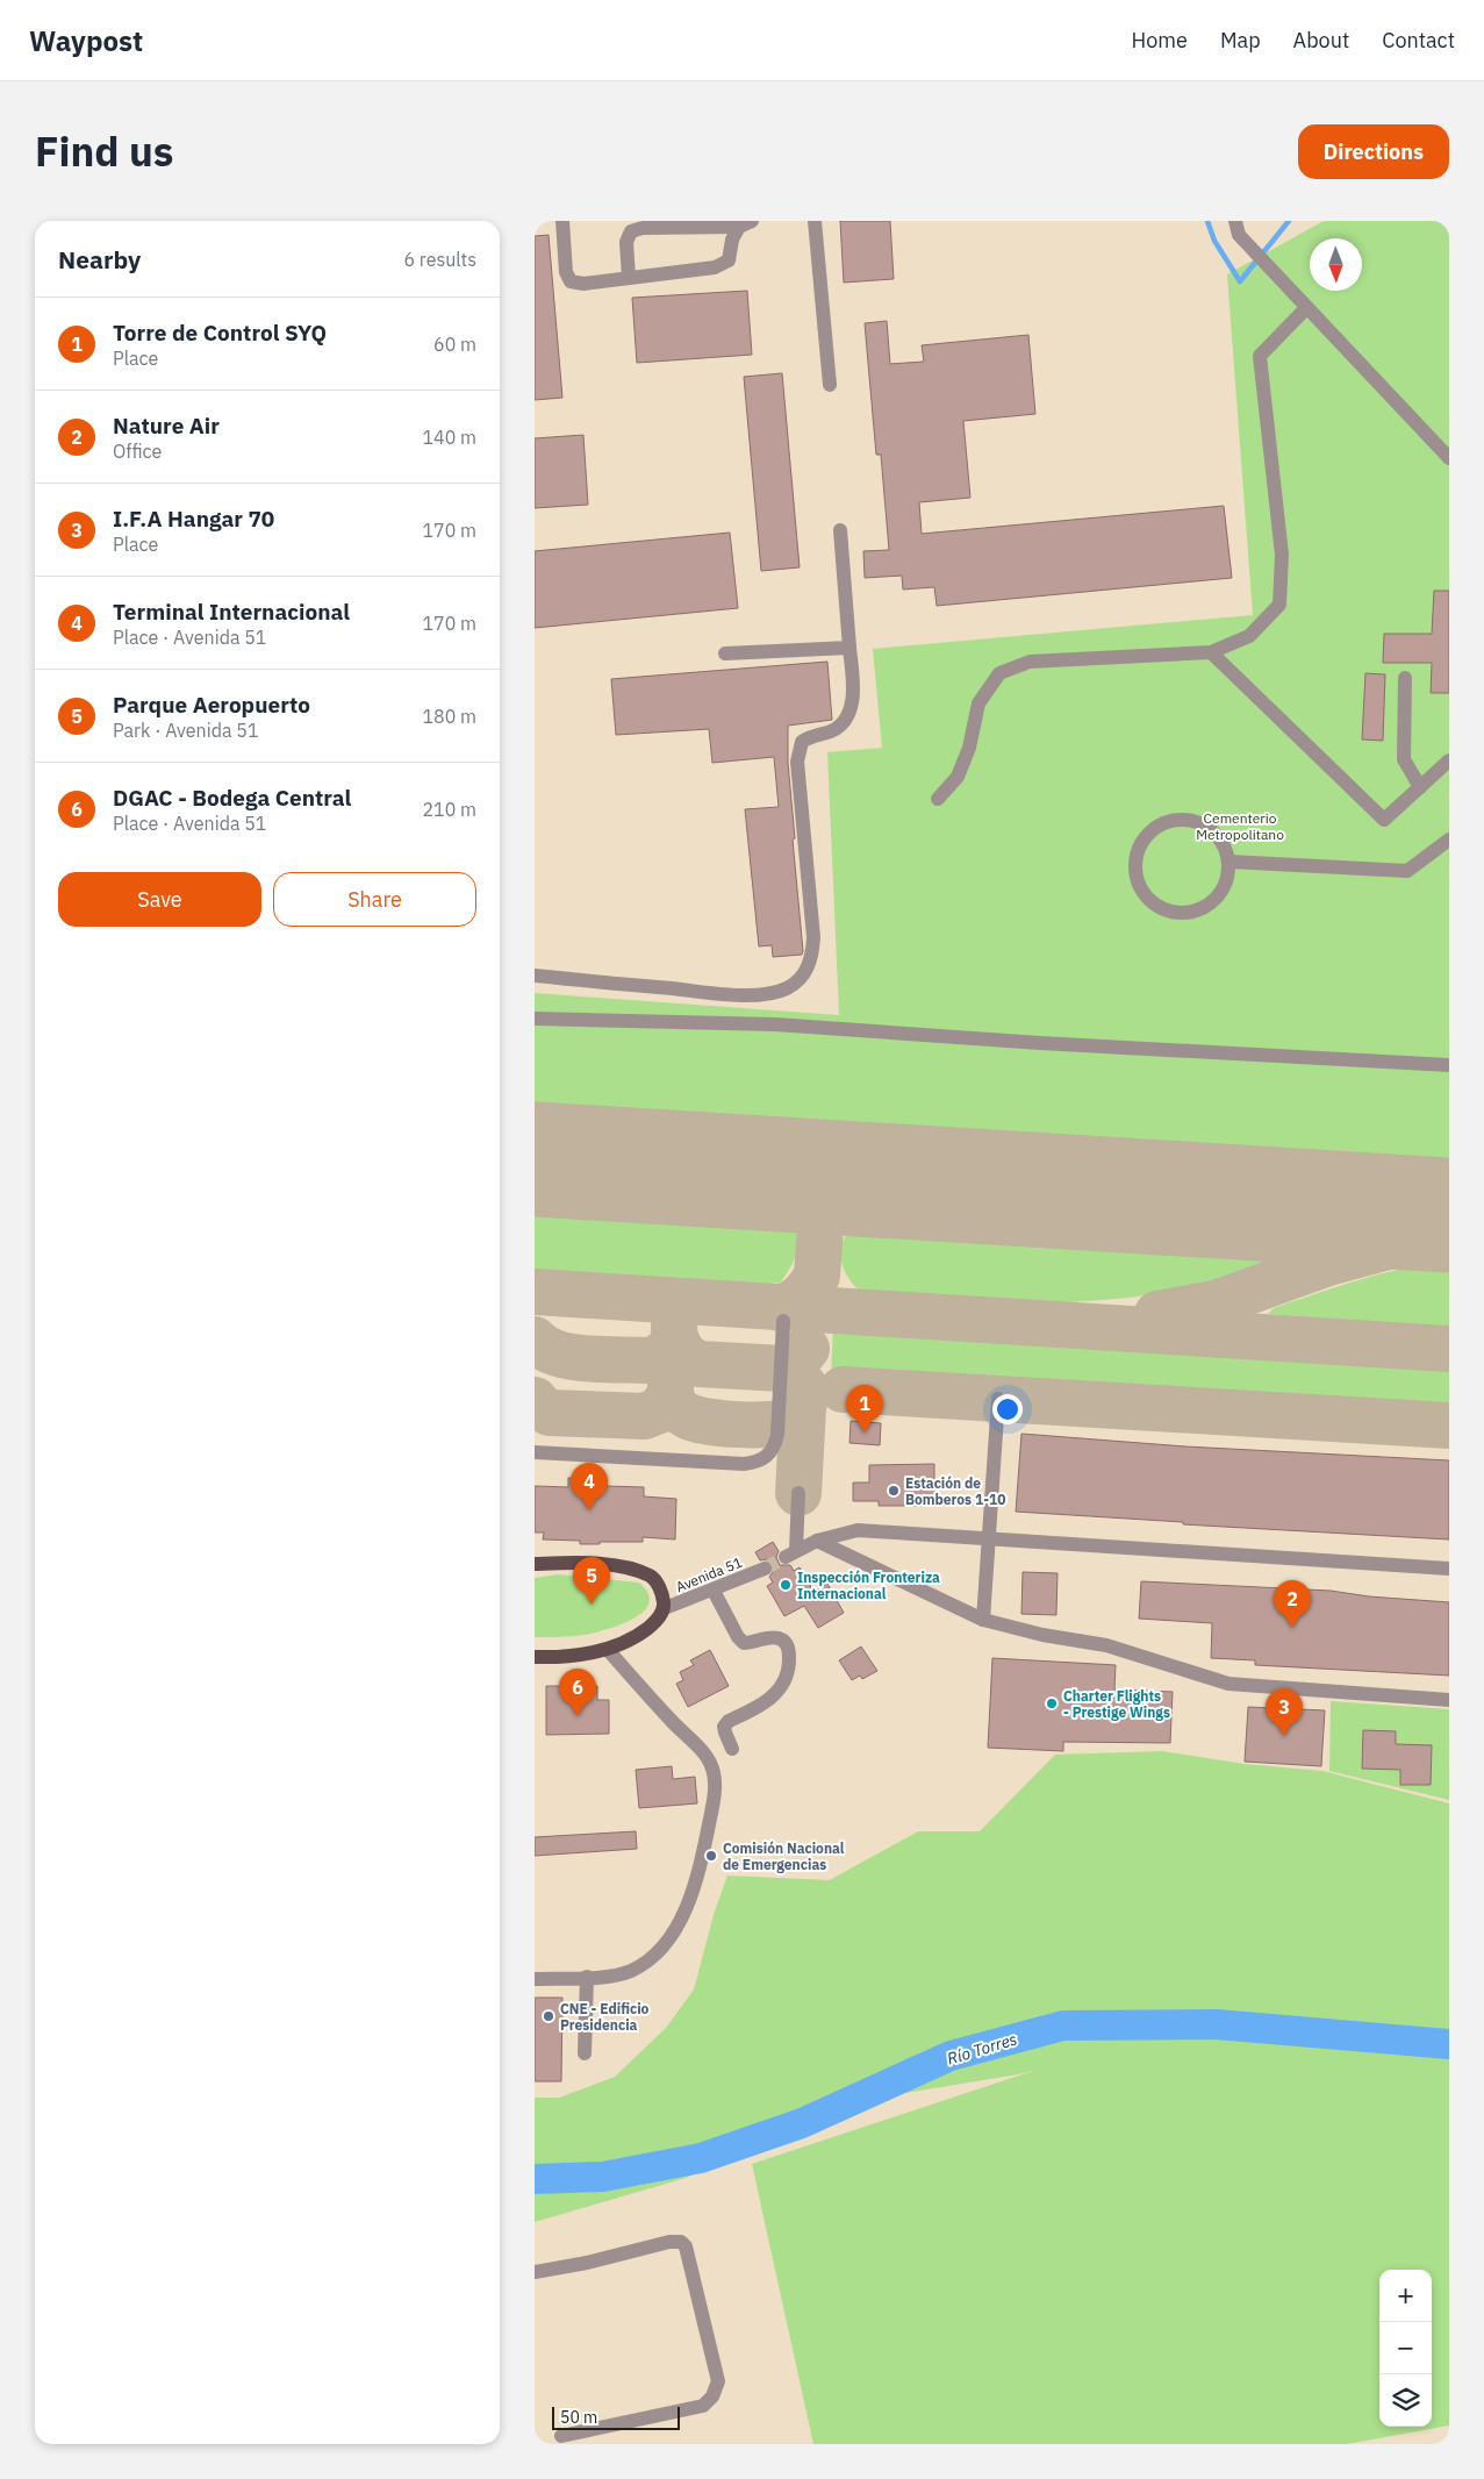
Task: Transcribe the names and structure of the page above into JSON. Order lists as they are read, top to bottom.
{
  "streets": {
    "main road": ["Avenida 51"]
  },
  "water": ["Río Torres"],
  "parks": ["Cementerio Metropolitano"],
  "places": [
    "Estación de Bomberos 1-10",
    "Inspección Fronteriza Internacional",
    "Charter Flights - Prestige Wings",
    "Comisión Nacional de Emergencias",
    "CNE - Edificio Presidencia"
  ],
  "scale_bar": "50 m",
  "north": "bottom",
  "page": {
    "header": "Waypost",
    "nav": [
      "Home",
      "Map",
      "About",
      "Contact"
    ],
    "title": "Find us",
    "buttons": [
      "Directions",
      ["Save", "Share"]
    ],
    "heading": ["Nearby", "6 results"],
    "list": [
      {
        "mark": "1",
        "name": "Torre de Control SYQ",
        "note": "Place",
        "value": "60 m"
      },
      {
        "mark": "2",
        "name": "Nature Air",
        "note": "Office",
        "value": "140 m"
      },
      {
        "mark": "3",
        "name": "I.F.A Hangar 70",
        "note": "Place",
        "value": "170 m"
      },
      {
        "mark": "4",
        "name": "Terminal Internacional",
        "note": "Place · Avenida 51",
        "value": "170 m"
      },
      {
        "mark": "5",
        "name": "Parque Aeropuerto",
        "note": "Park · Avenida 51",
        "value": "180 m"
      },
      {
        "mark": "6",
        "name": "DGAC - Bodega Central",
        "note": "Place · Avenida 51",
        "value": "210 m"
      }
    ],
    "pins": [
      "1",
      "4",
      "5",
      "2",
      "6",
      "3"
    ],
    "map_buttons": ["+", "−"],
    "scale": "50 m"
  }
}
